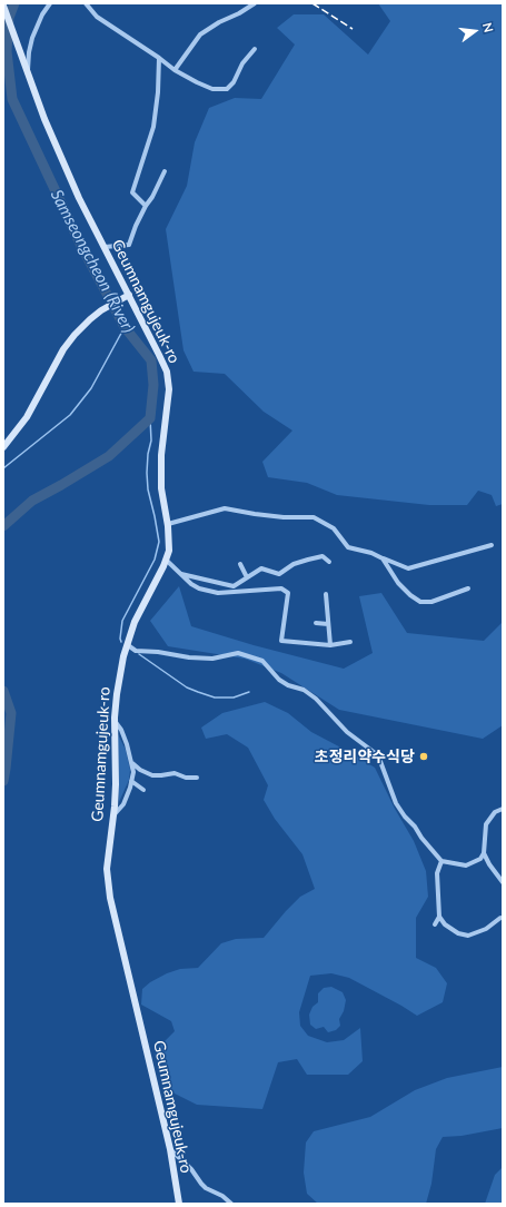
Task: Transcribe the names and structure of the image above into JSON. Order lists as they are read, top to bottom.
{
  "streets": {
    "main road": ["Geumnamgujeuk-ro"]
  },
  "water": ["Samseongcheon (River)"],
  "places": ["초정리약수식당"],
  "north": "right"
}
